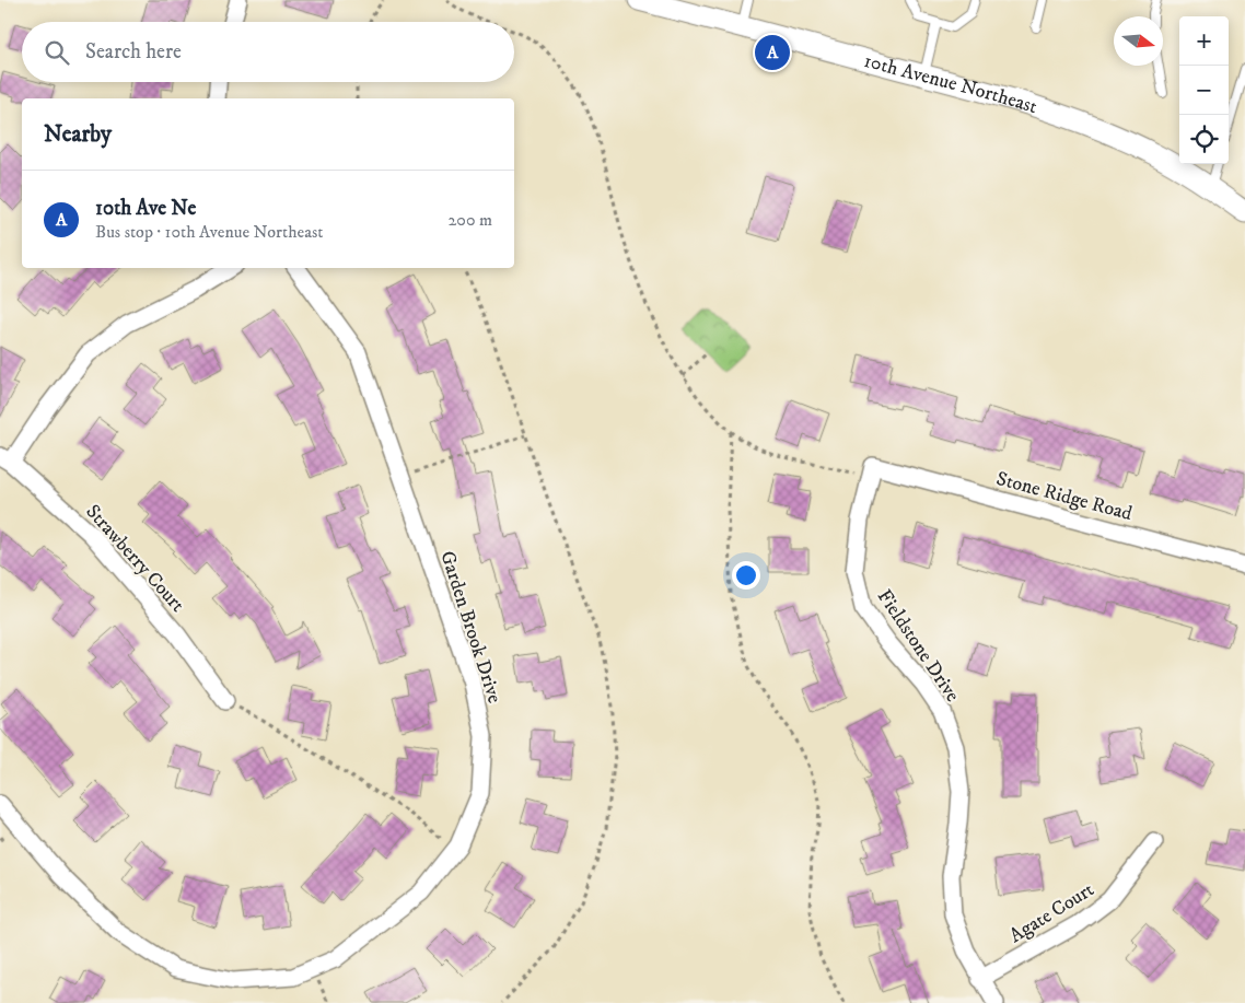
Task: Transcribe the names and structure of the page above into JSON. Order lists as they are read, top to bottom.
{
  "streets": {
    "street": [
      "10th Avenue Northeast",
      "Stone Ridge Road",
      "Strawberry Court",
      "Garden Brook Drive",
      "Fieldstone Drive",
      "Agate Court"
    ]
  },
  "crossings": [
    ["Stone Ridge Road", "Fieldstone Drive"],
    ["Fieldstone Drive", "Agate Court"]
  ],
  "north": "right",
  "page": {
    "map_buttons": ["+", "−"],
    "search": "Search here",
    "pins": "A",
    "heading": "Nearby",
    "list": [
      {
        "mark": "A",
        "name": "10th Ave Ne",
        "note": "Bus stop · 10th Avenue Northeast",
        "value": "200 m"
      }
    ]
  }
}
